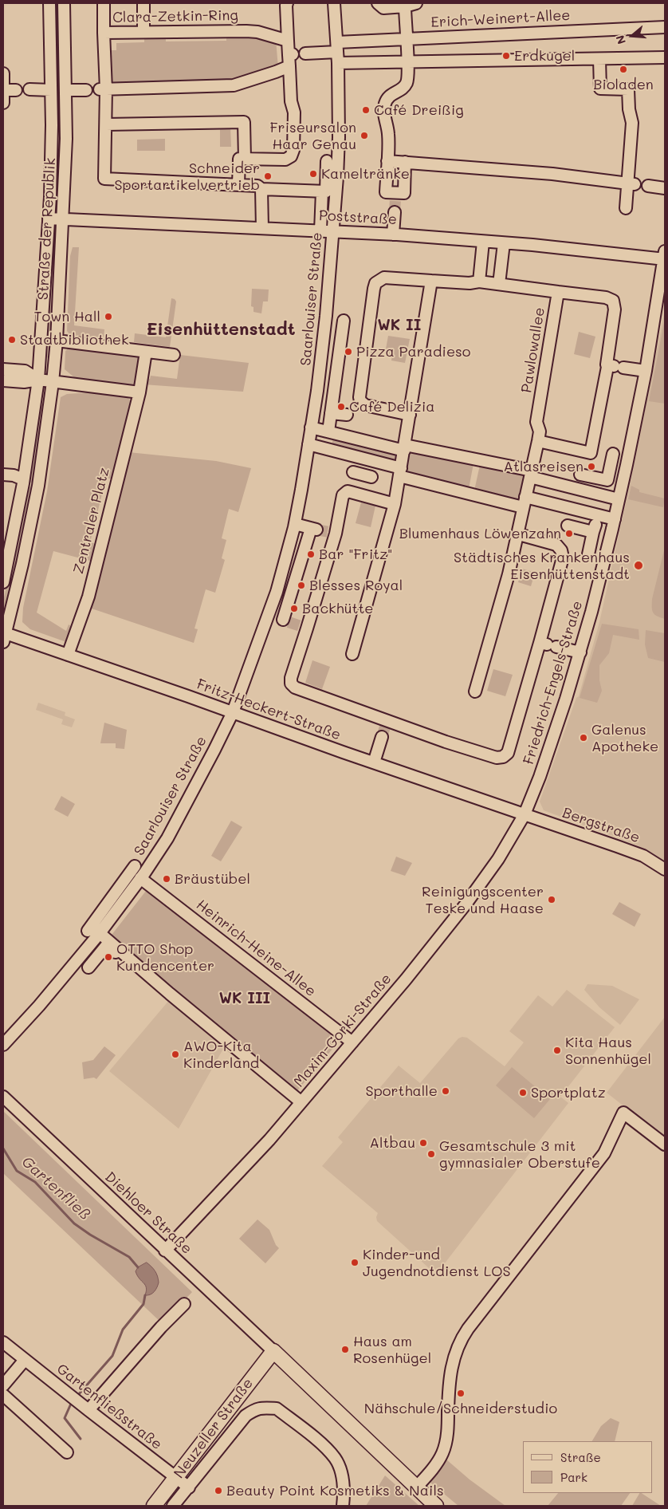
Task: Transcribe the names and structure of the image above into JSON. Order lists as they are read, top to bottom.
{
  "streets": {
    "main road": ["Neuzeller Straße"],
    "street": [
      "Clara-Zetkin-Ring",
      "Erich-Weinert-Allee",
      "Poststraße",
      "Straße der Republik",
      "Saarlouiser Straße",
      "Pawlowallee",
      "Zentraler Platz",
      "Friedrich-Engels-Straße",
      "Fritz-Heckert-Straße",
      "Bergstraße",
      "Heinrich-Heine-Allee",
      "Maxim-Gorki-Straße",
      "Diehloer Straße",
      "Gartenfließstraße"
    ]
  },
  "crossings": [
    ["Erich-Weinert-Allee", "Saarlouiser Straße"],
    ["Poststraße", "Straße der Republik"],
    ["Poststraße", "Saarlouiser Straße"],
    ["Poststraße", "Friedrich-Engels-Straße"],
    ["Straße der Republik", "Fritz-Heckert-Straße"],
    ["Saarlouiser Straße", "Fritz-Heckert-Straße"],
    ["Saarlouiser Straße", "Heinrich-Heine-Allee"],
    ["Zentraler Platz", "Fritz-Heckert-Straße"],
    ["Friedrich-Engels-Straße", "Fritz-Heckert-Straße"],
    ["Friedrich-Engels-Straße", "Bergstraße"],
    ["Friedrich-Engels-Straße", "Maxim-Gorki-Straße"],
    ["Fritz-Heckert-Straße", "Bergstraße"],
    ["Fritz-Heckert-Straße", "Maxim-Gorki-Straße"],
    ["Bergstraße", "Maxim-Gorki-Straße"],
    ["Heinrich-Heine-Allee", "Maxim-Gorki-Straße"],
    ["Maxim-Gorki-Straße", "Diehloer Straße"],
    ["Diehloer Straße", "Neuzeller Straße"],
    ["Gartenfließstraße", "Neuzeller Straße"]
  ],
  "districts": ["WK II", "Eisenhüttenstadt", "WK III"],
  "water": ["Gartenfließ"],
  "places": [
    "Erdkugel",
    "Bioladen",
    "Café Dreißig",
    "Friseursalon Haar Genau",
    "Kameltränke",
    "Schneider Sportartikelvertrieb",
    "Town Hall",
    "Stadtbibliothek",
    "Pizza Paradieso",
    "Café Delizia",
    "Atlasreisen",
    "Blumenhaus Löwenzahn",
    "Bar \"Fritz\"",
    "Städtisches Krankenhaus Eisenhüttenstadt",
    "Blesses Royal",
    "Backhütte",
    "Galenus Apotheke",
    "Bräustübel",
    "Reinigungscenter Teske und Haase",
    "OTTO Shop Kundencenter",
    "Kita Haus Sonnenhügel",
    "AWO-Kita Kinderland",
    "Sporthalle",
    "Sportplatz",
    "Altbau",
    "Gesamtschule 3 mit gymnasialer Oberstufe",
    "Kinder-und Jugendnotdienst LOS",
    "Haus am Rosenhügel",
    "Nähschule/Schneiderstudio",
    "Beauty Point Kosmetiks & Nails"
  ],
  "legend": ["Straße", "Park"],
  "north": "left"
}
